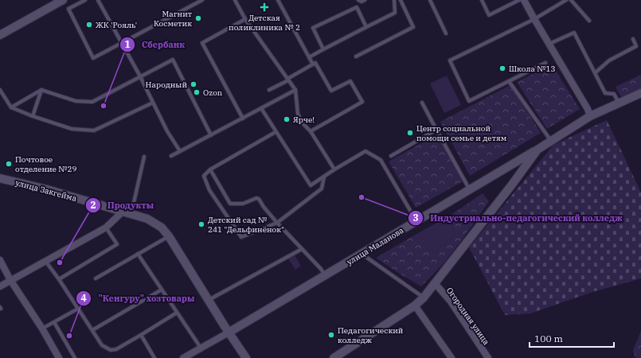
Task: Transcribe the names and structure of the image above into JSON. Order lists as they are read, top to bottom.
{
  "streets": {
    "street": ["улица Закгейма", "улица Маланова", "Огородная улица"]
  },
  "crossings": [
    ["улица Закгейма", "улица Маланова"],
    ["улица Маланова", "Огородная улица"]
  ],
  "places": {
    "health": ["Детская поликлиника № 2"],
    "other": [
      "Магнит Косметик",
      "ЖК 'Рояль'",
      "Школа №13",
      "Народный",
      "Ozon",
      "Сбербанк",
      "Ярче!",
      "Центр социальной помощи семье и детям",
      "Почтовое отделение №29",
      "Индустриально-педагогический колледж",
      "Детский сад № 241 \"Дельфинёнок\"",
      "Продукты",
      "Педагогический колледж",
      "\"Кенгуру\" хозтовары"
    ]
  },
  "scale_bar": "100 m"
}
